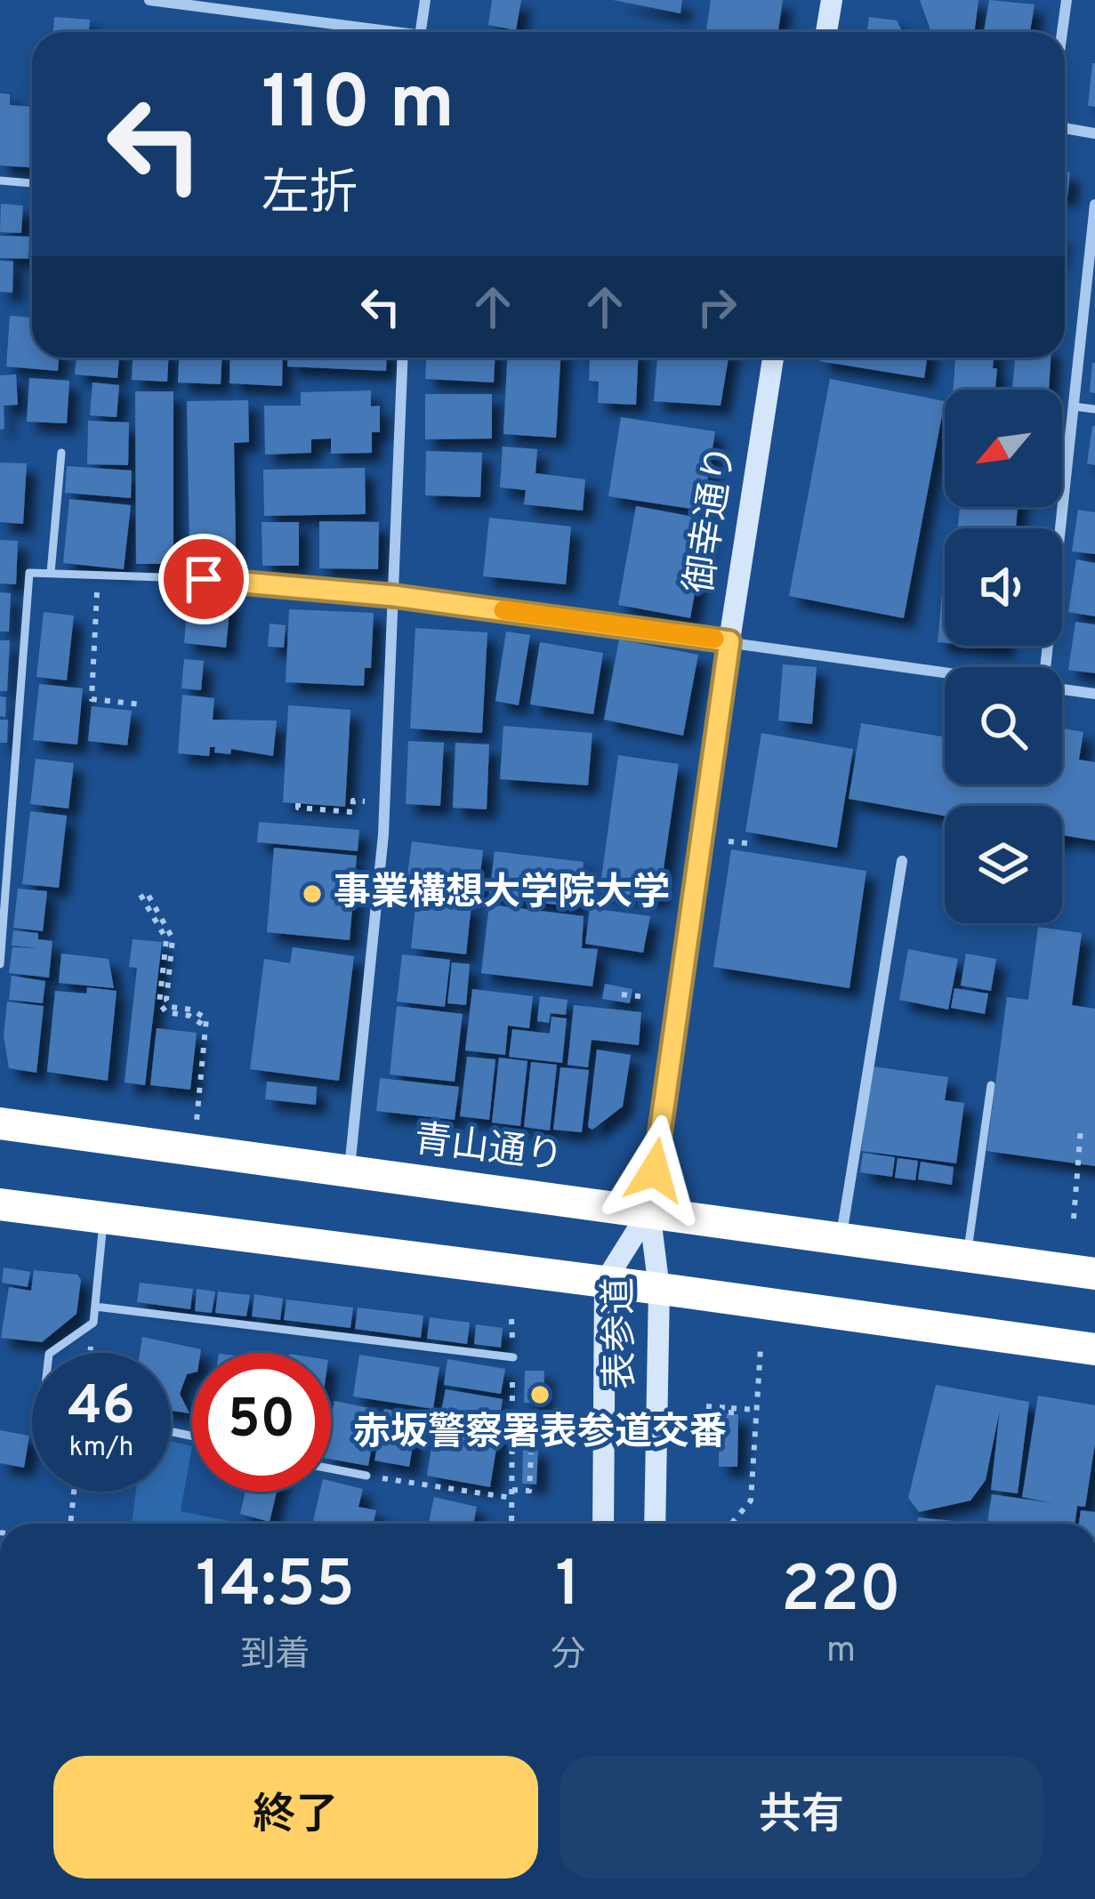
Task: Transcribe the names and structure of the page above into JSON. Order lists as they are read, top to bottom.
{
  "streets": {
    "highway": ["青山通り"],
    "main road": ["御幸通り", "表参道"]
  },
  "crossings": [
    ["御幸通り", "青山通り"],
    ["御幸通り", "表参道"],
    ["青山通り", "表参道"]
  ],
  "places": ["事業構想大学院大学", "赤坂警察署表参道交番"],
  "north": "bottom left",
  "page": {
    "turn": ["110 m", "左折"],
    "speed": "46 km/h",
    "limit": "50",
    "eta": [
      "14:55",
      "到着",
      "1",
      "分",
      "220",
      "m"
    ],
    "buttons": ["終了", "共有"]
  }
}
